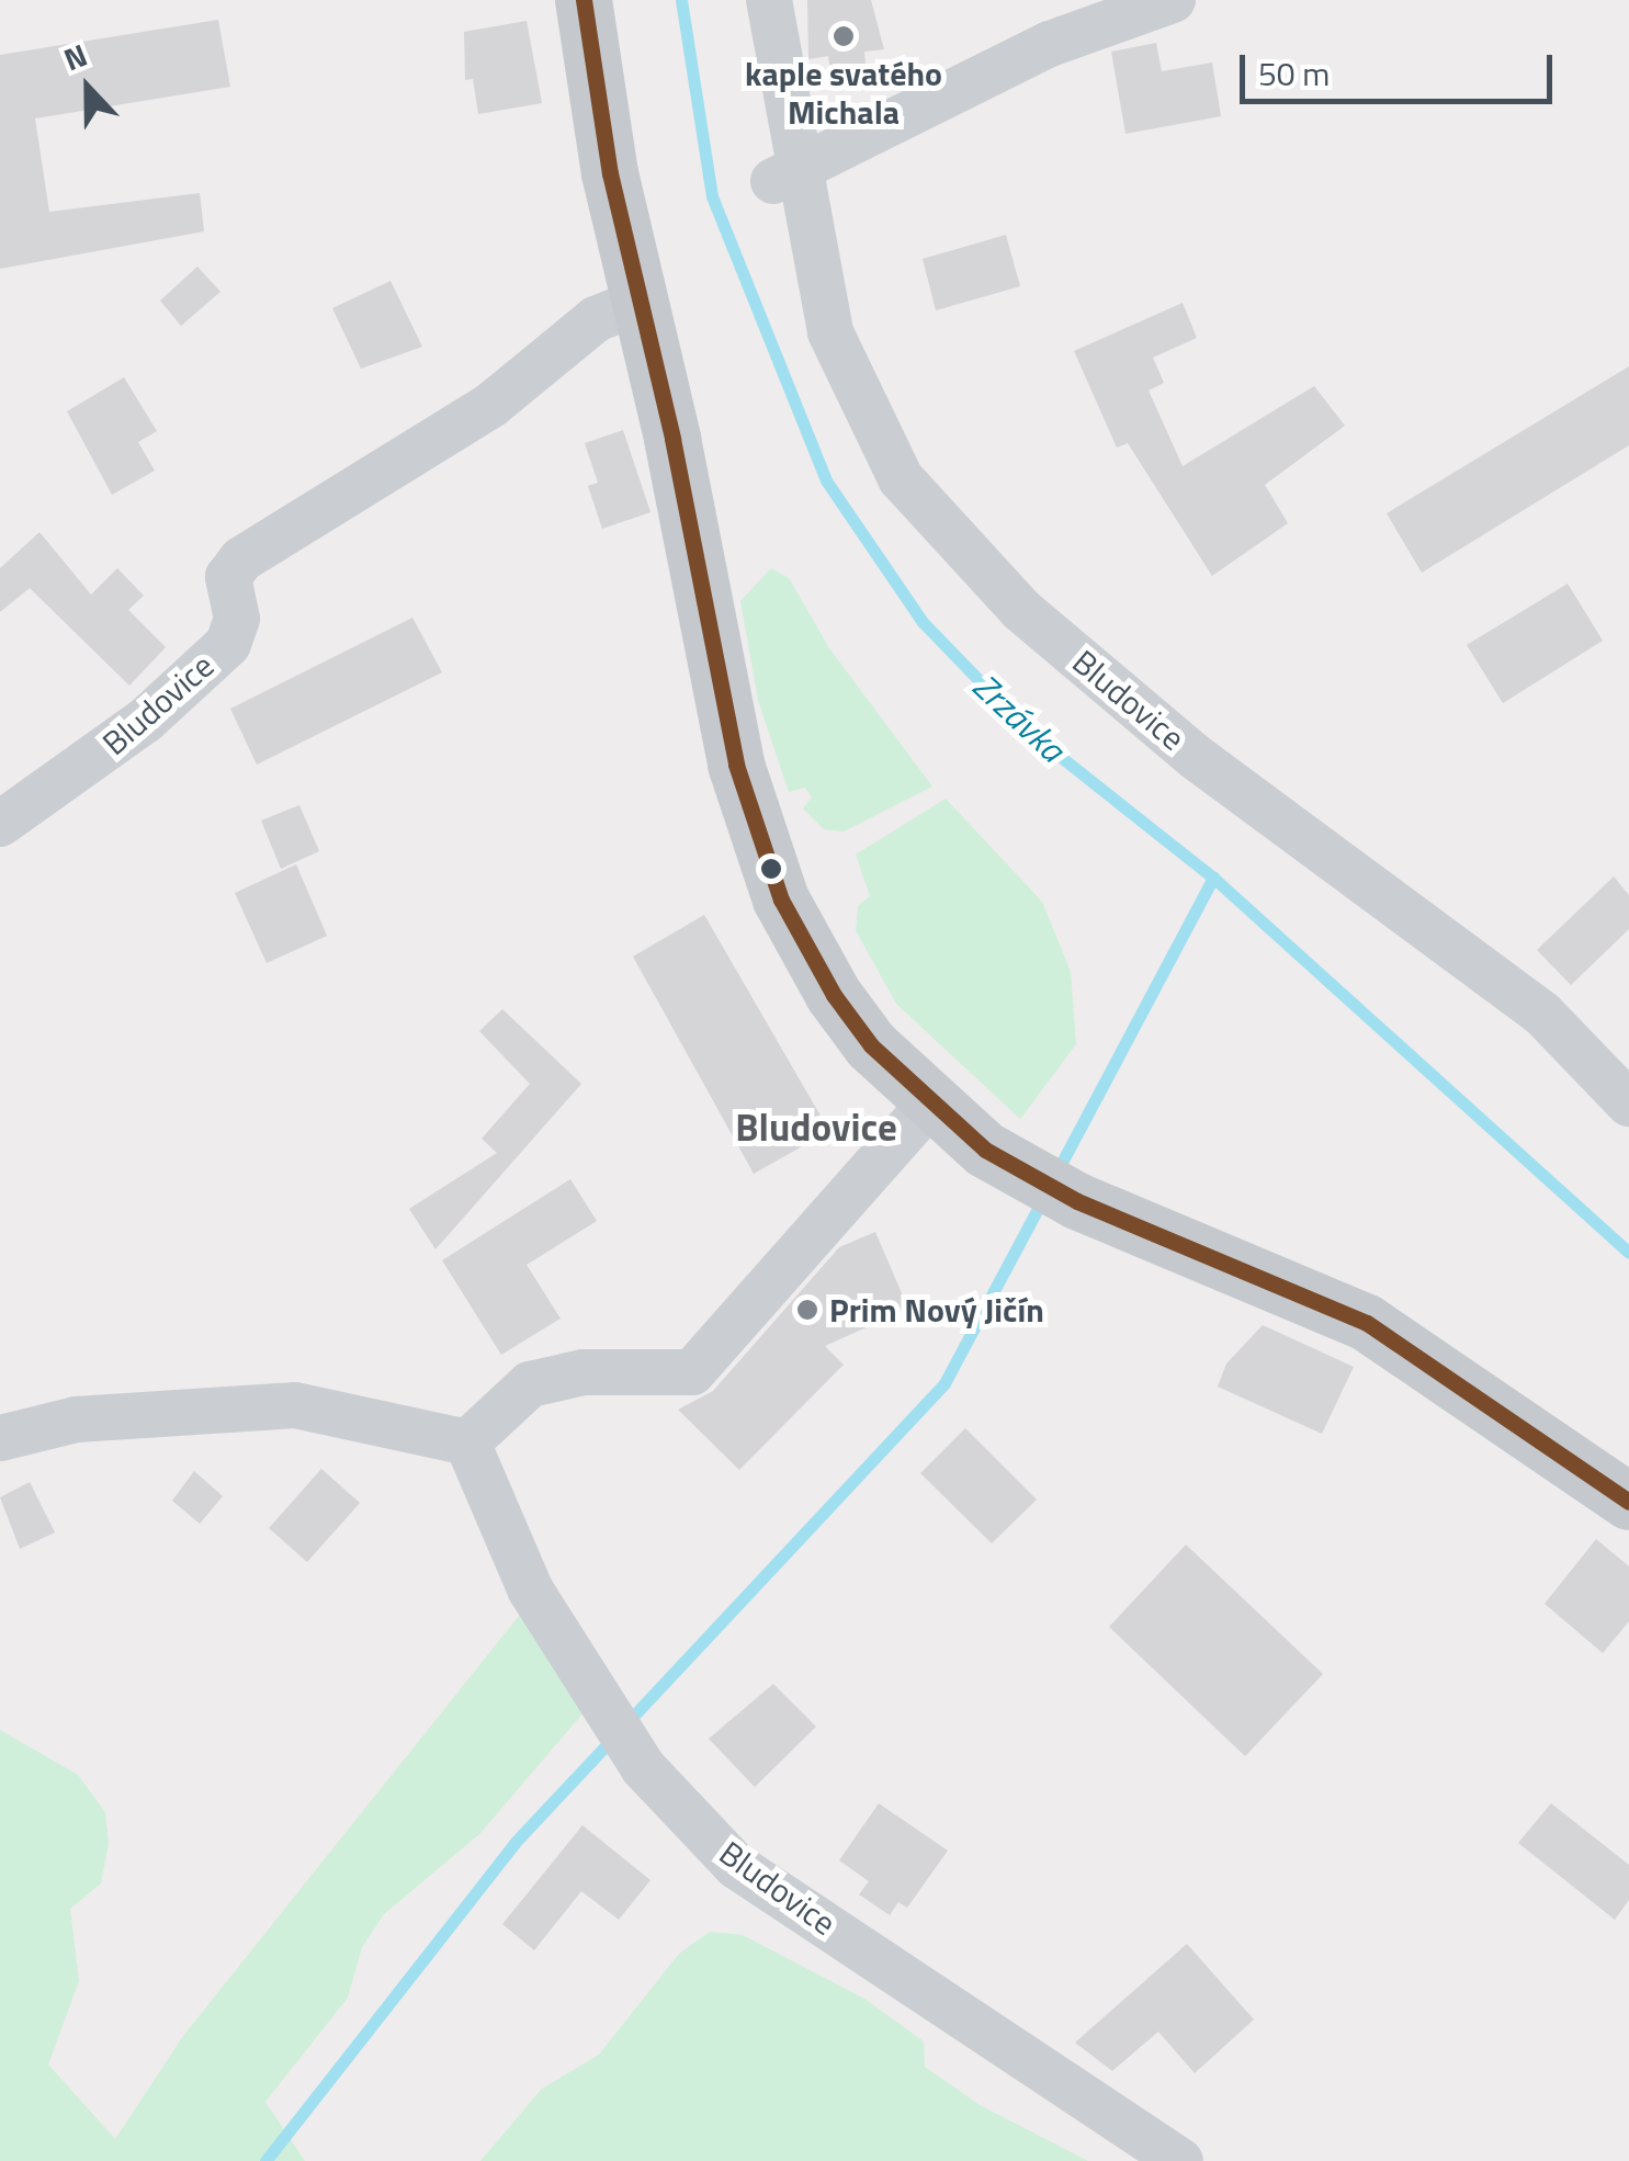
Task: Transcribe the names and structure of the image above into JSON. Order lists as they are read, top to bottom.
{
  "streets": {
    "street": ["Bludovice"]
  },
  "districts": ["Bludovice"],
  "water": ["Zrzávka"],
  "places": ["kaple svatého Michala", "Prim Nový Jičín"],
  "scale_bar": "50 m",
  "north": "top"
}
